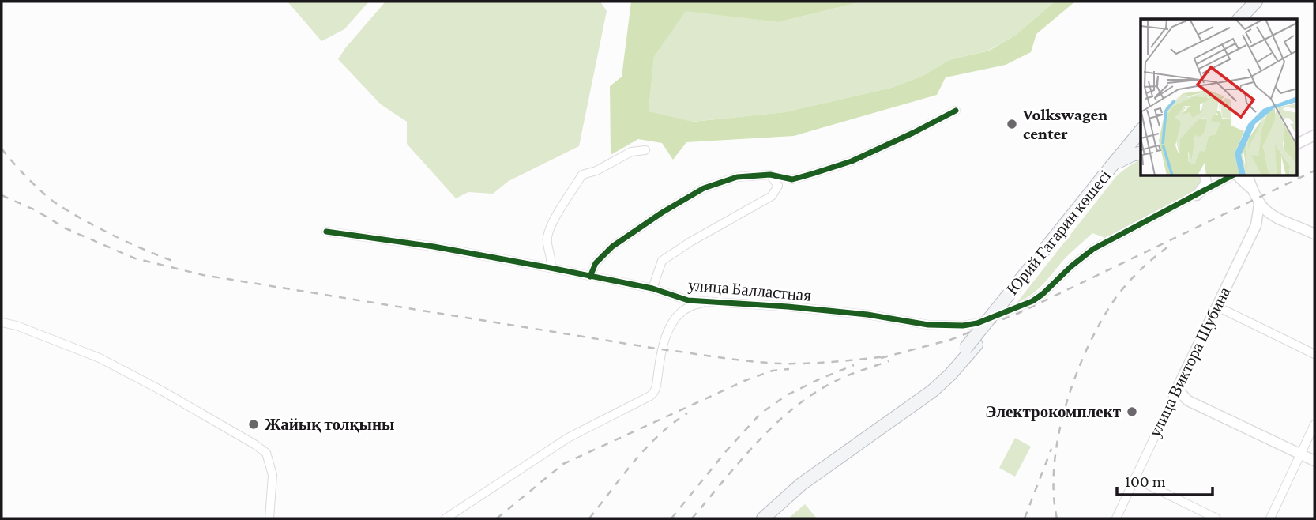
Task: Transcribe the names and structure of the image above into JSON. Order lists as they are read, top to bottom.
{
  "streets": {
    "main road": ["Юрий Гагарин көшесі"],
    "street": ["улица Балластная", "улица Виктора Шубина"]
  },
  "places": ["Volkswagen center", "Электрокомплект", "Жайық толқыны"],
  "scale_bar": "100 m"
}
